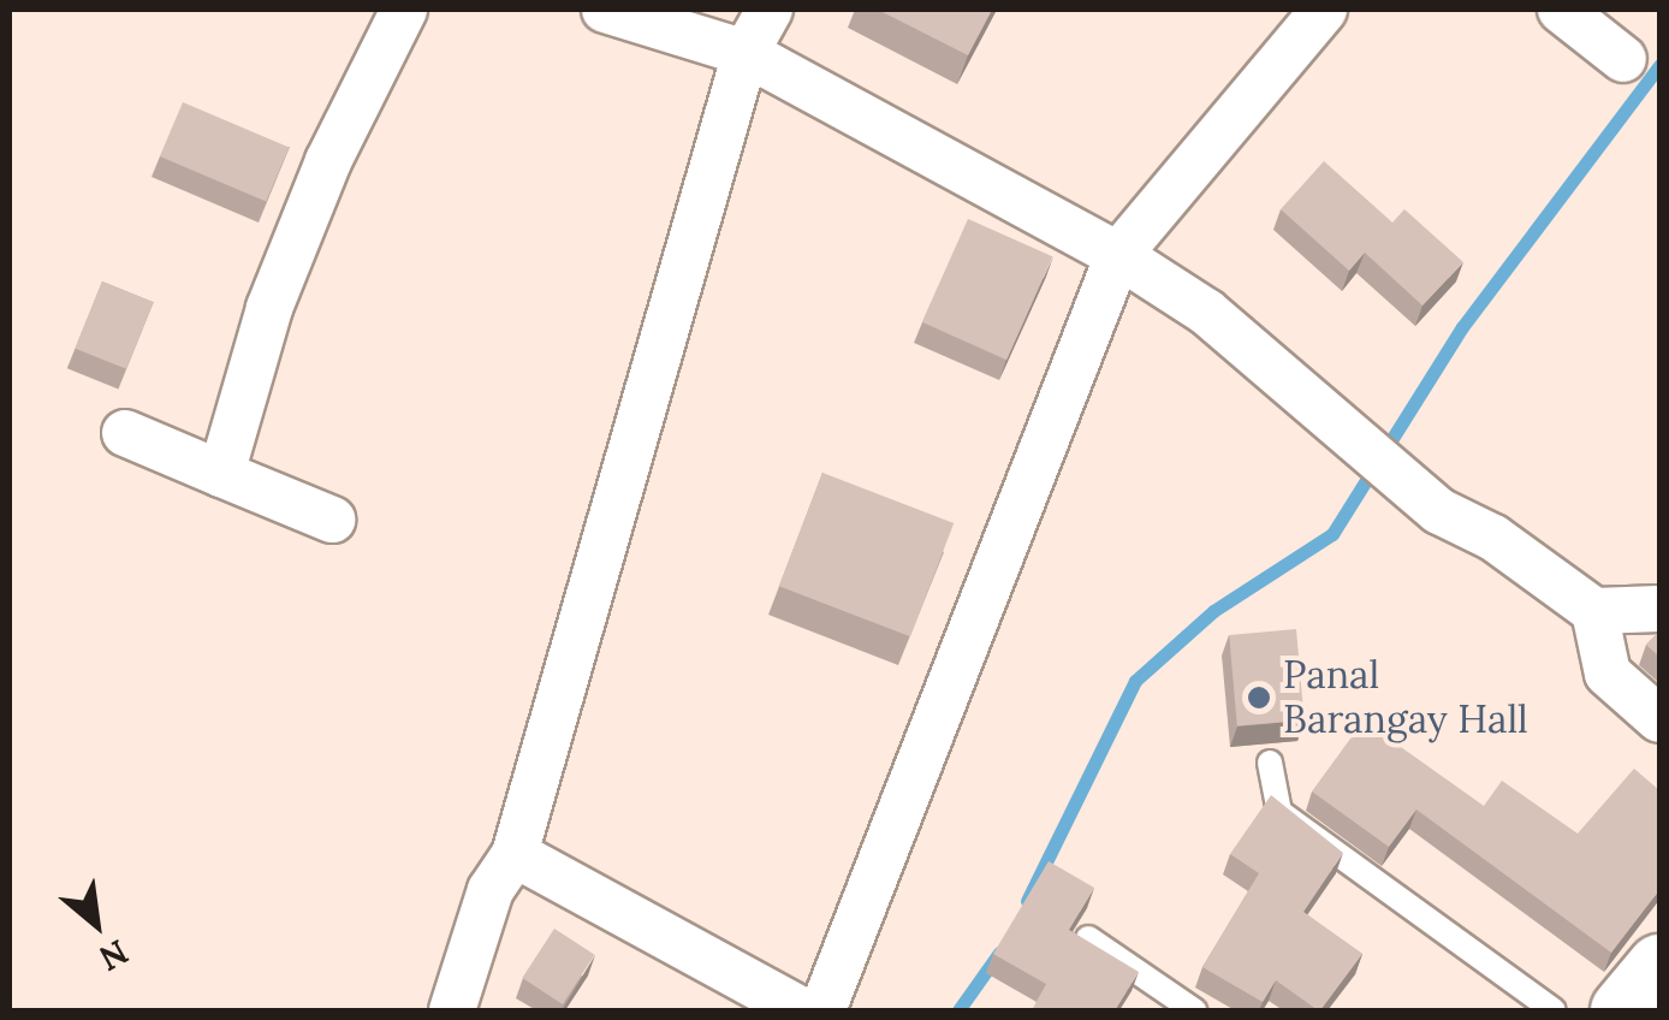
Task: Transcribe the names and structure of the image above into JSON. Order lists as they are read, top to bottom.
{
  "places": ["Panal Barangay Hall"],
  "north": "bottom right"
}
